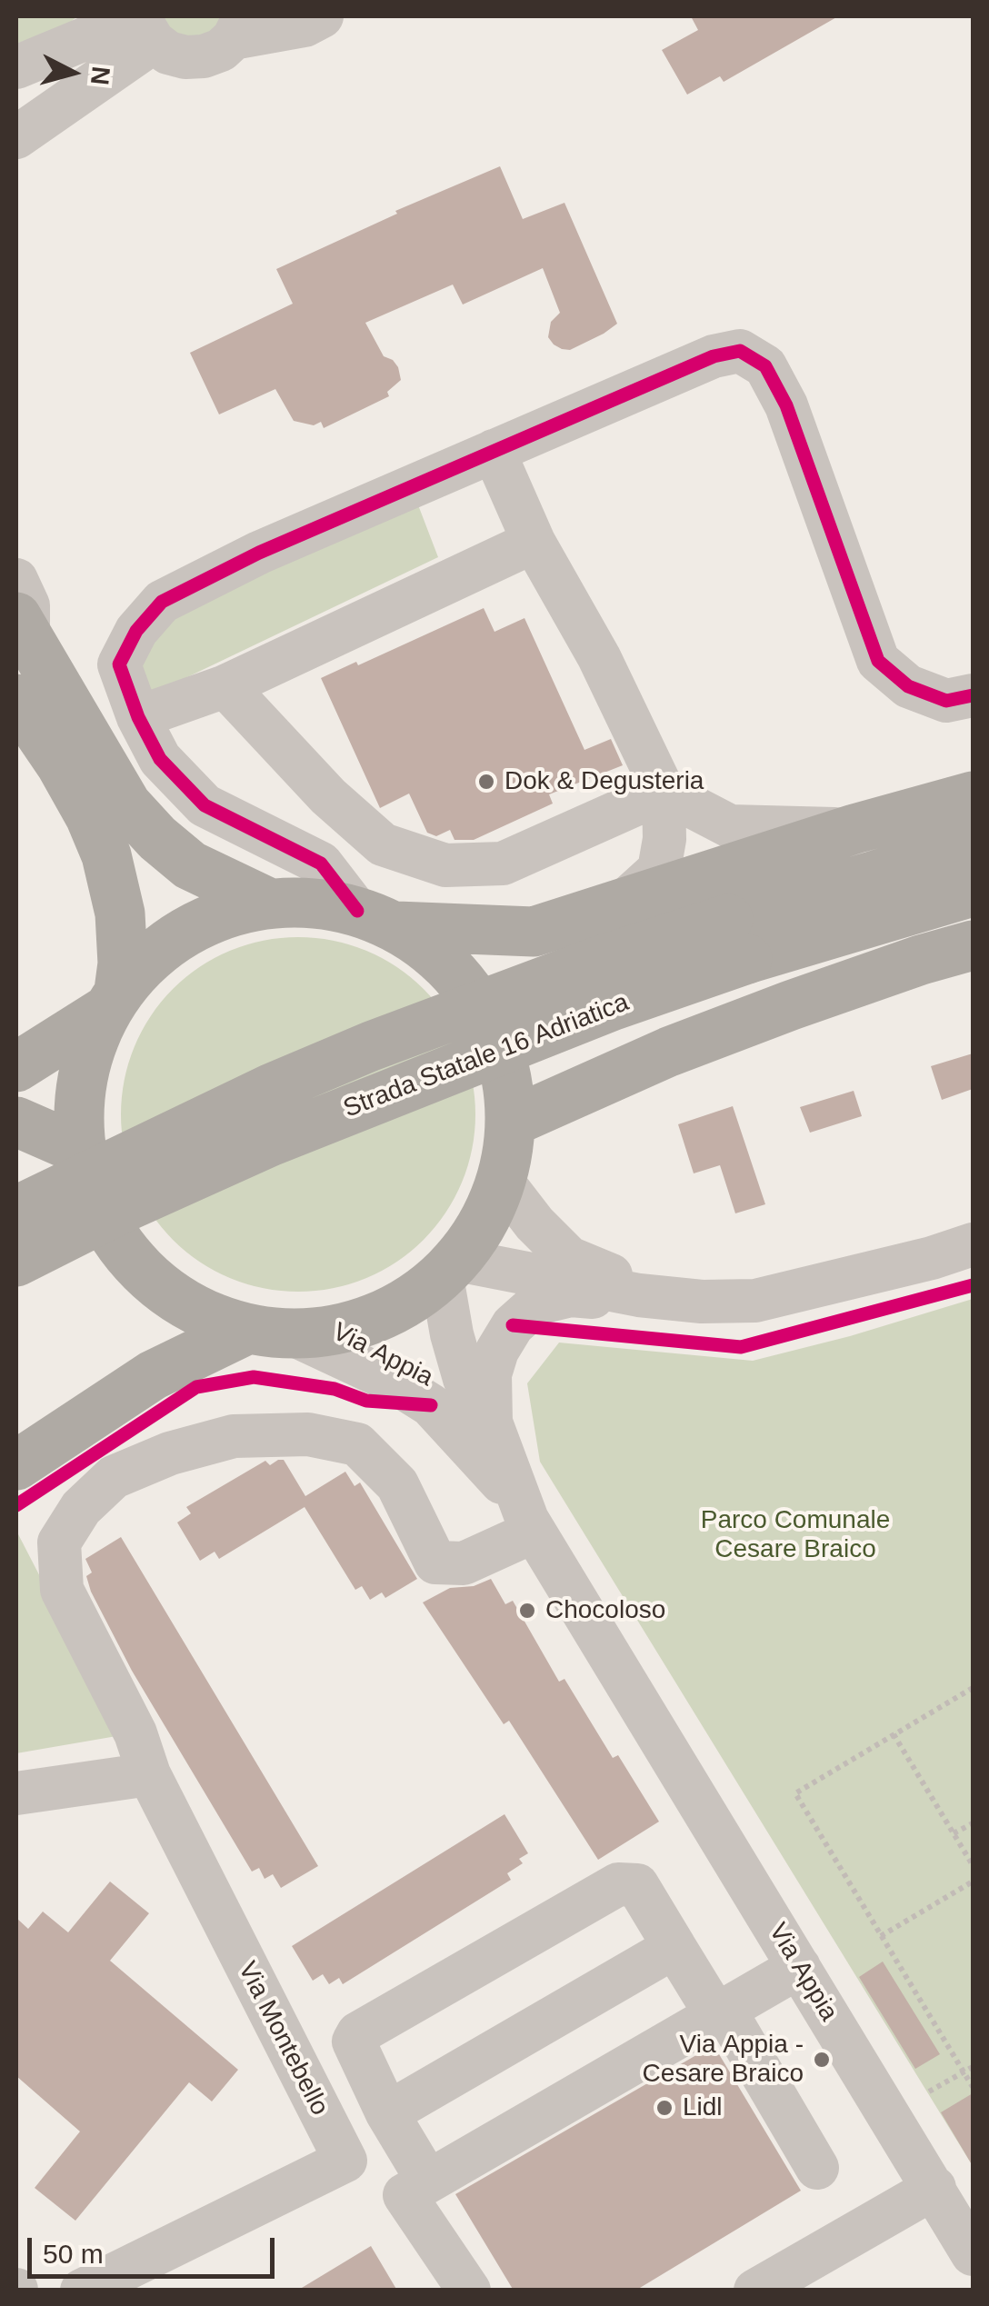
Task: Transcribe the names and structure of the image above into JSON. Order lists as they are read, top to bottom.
{
  "streets": {
    "highway": ["Strada Statale 16 Adriatica"],
    "street": ["Via Appia", "Via Montebello"]
  },
  "crossings": [
    ["Via Appia", "Via Montebello"]
  ],
  "parks": ["Parco Comunale Cesare Braico"],
  "places": [
    "Dok & Degusteria",
    "Chocoloso",
    "Via Appia - Cesare Braico",
    "Lidl"
  ],
  "scale_bar": "50 m",
  "north": "right"
}
